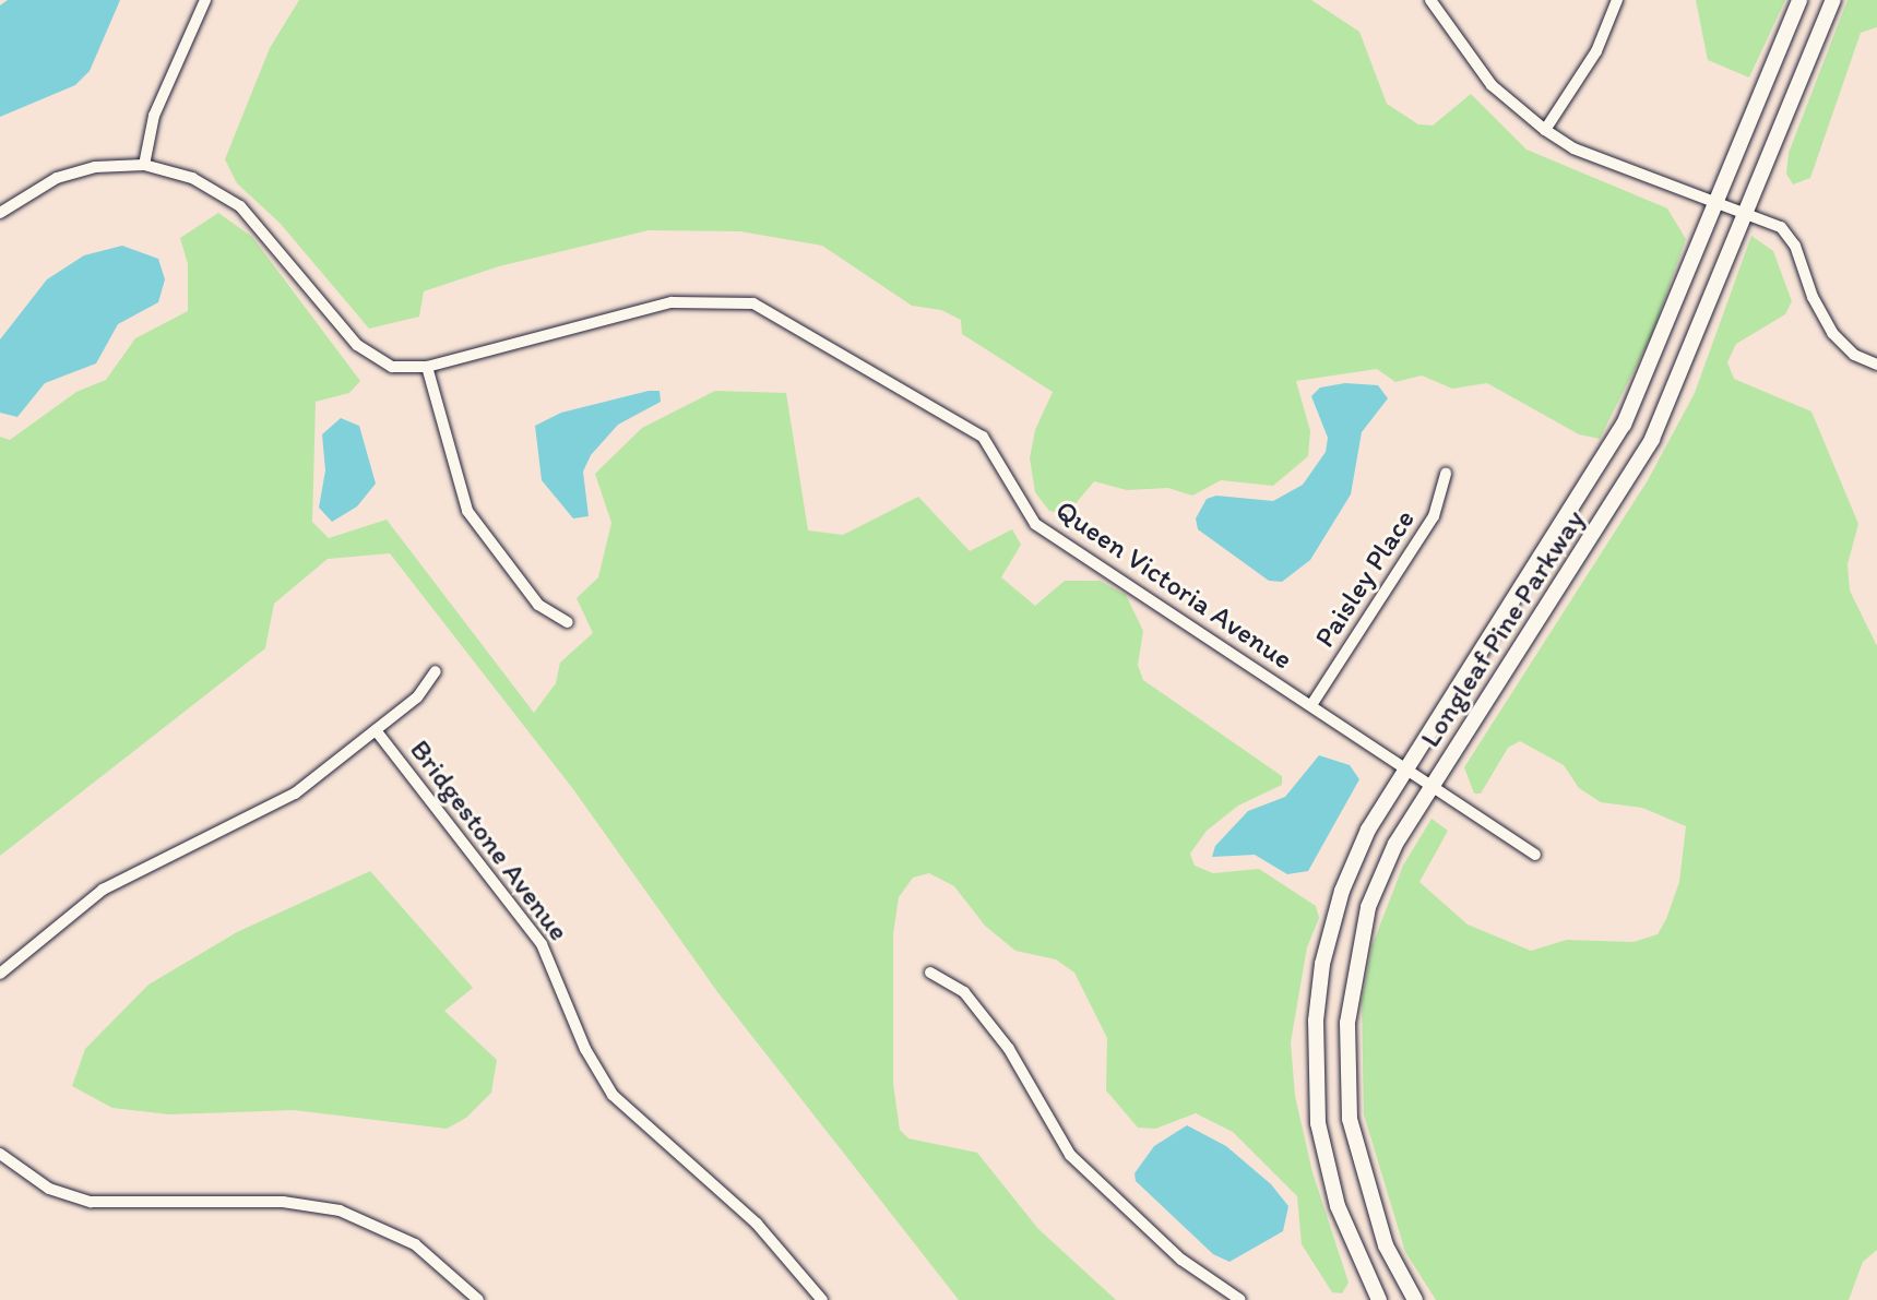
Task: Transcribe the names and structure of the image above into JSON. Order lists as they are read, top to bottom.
{
  "streets": {
    "main road": ["Longleaf Pine Parkway"],
    "street": ["Paisley Place", "Queen Victoria Avenue", "Bridgestone Avenue"]
  },
  "crossings": [
    ["Paisley Place", "Queen Victoria Avenue"],
    ["Queen Victoria Avenue", "Longleaf Pine Parkway"]
  ]
}
